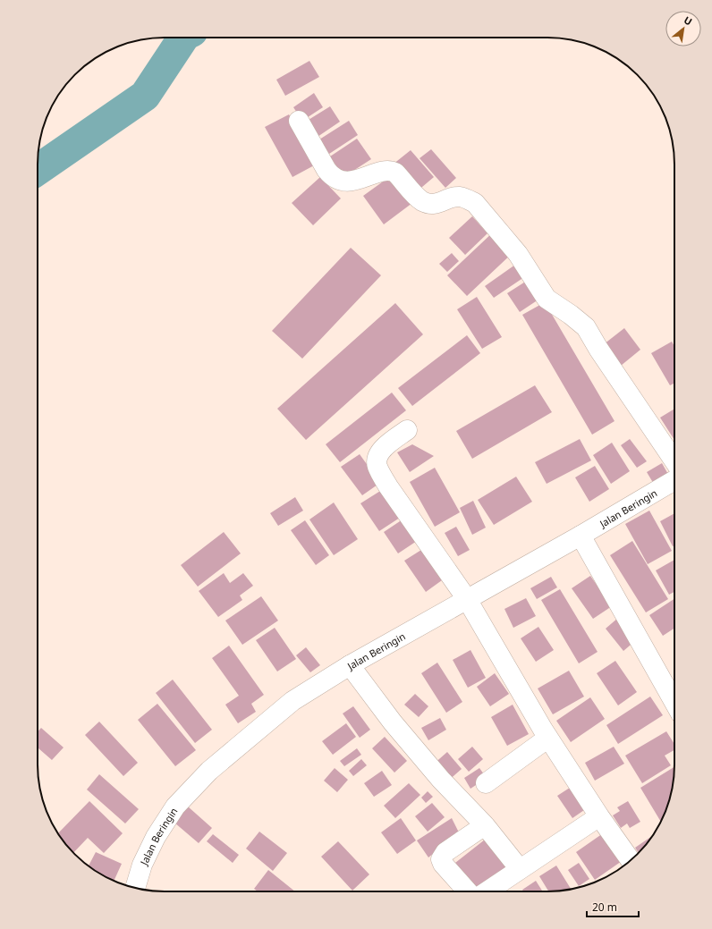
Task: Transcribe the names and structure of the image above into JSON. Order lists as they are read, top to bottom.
{
  "streets": {
    "street": ["Jalan Beringin"]
  },
  "scale_bar": "20 m",
  "north": "top right"
}
